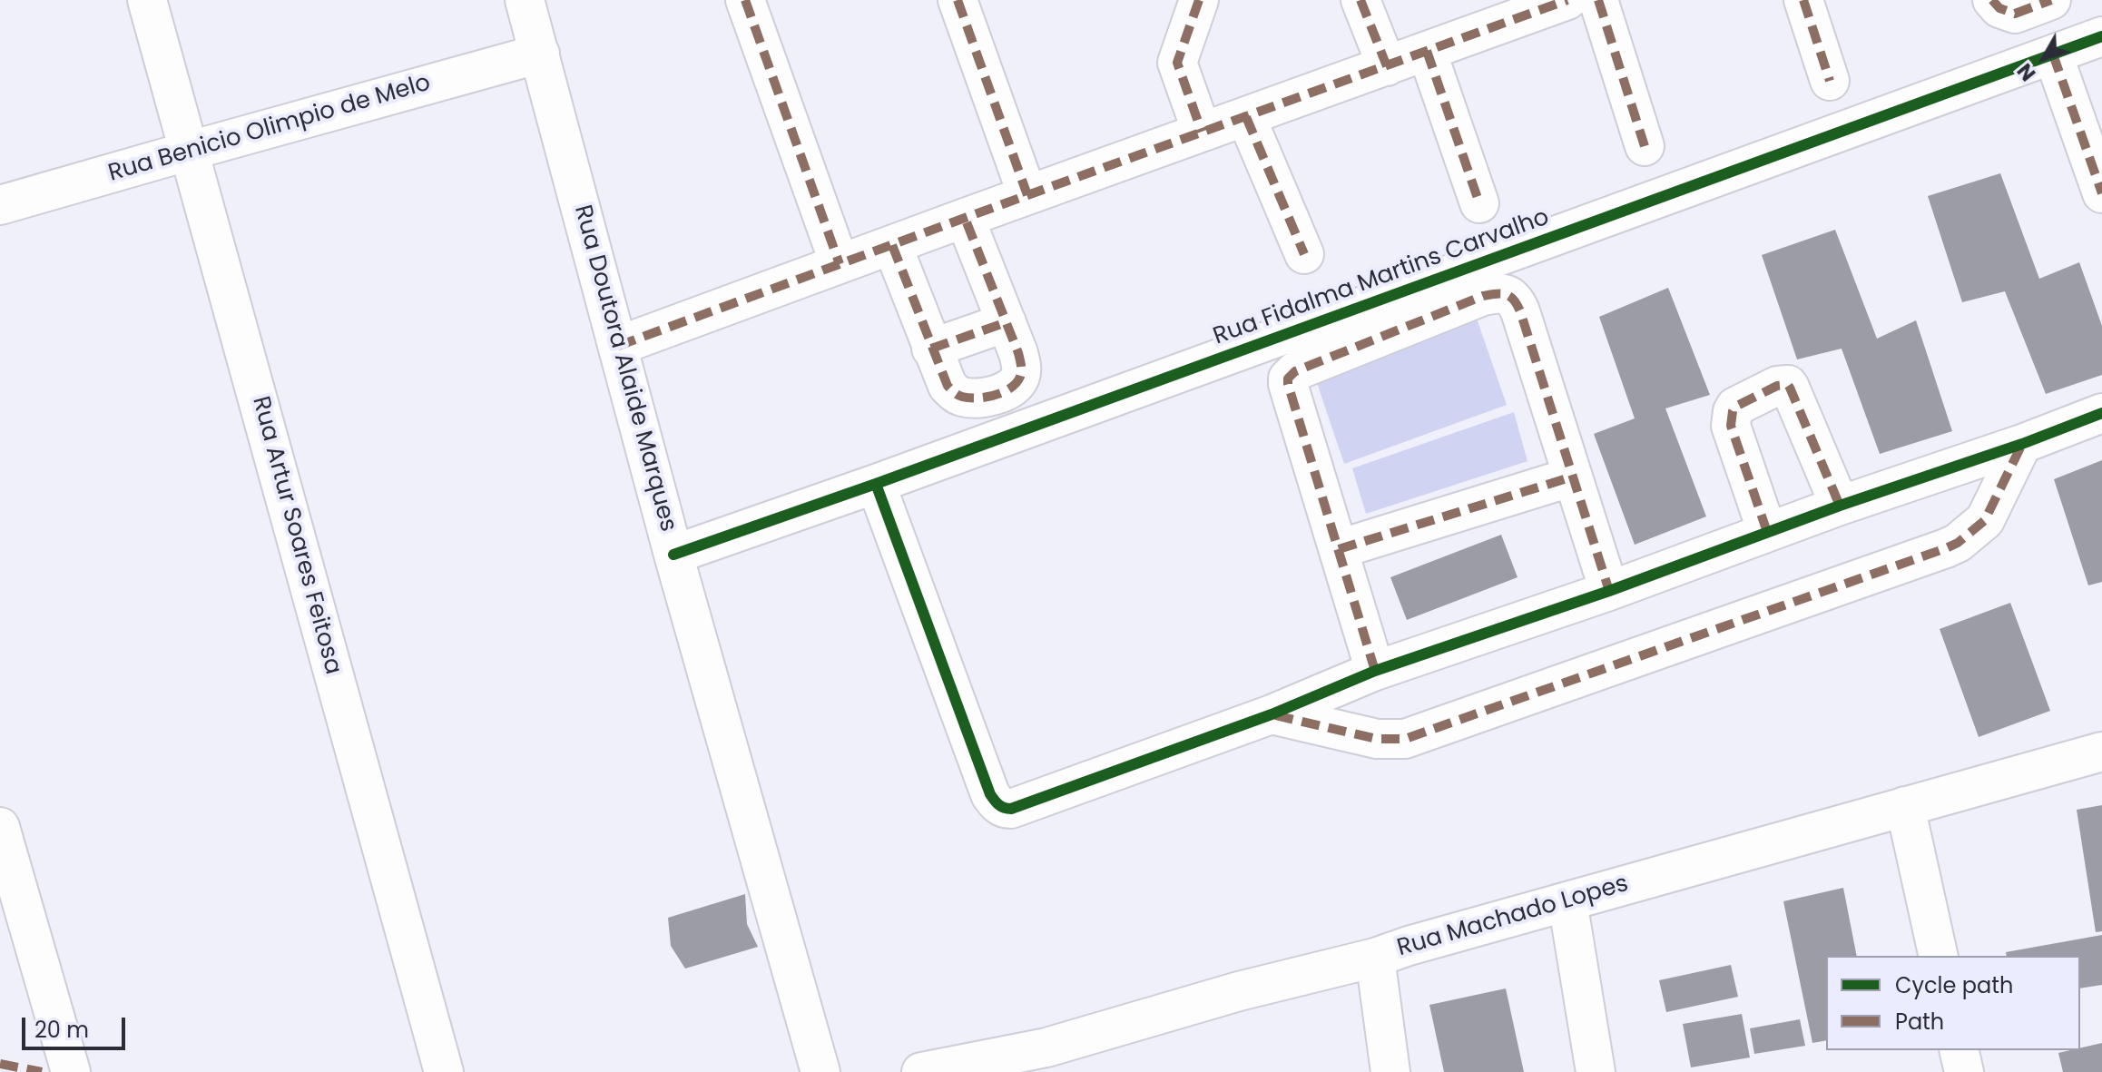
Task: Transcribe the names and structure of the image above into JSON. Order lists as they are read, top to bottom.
{
  "streets": {
    "street": [
      "Rua Benicio Olimpio de Melo",
      "Rua Fidalma Martins Carvalho",
      "Rua Doutora Alaide Marques",
      "Rua Artur Soares Feitosa",
      "Rua Machado Lopes"
    ]
  },
  "crossings": [
    ["Rua Benicio Olimpio de Melo", "Rua Doutora Alaide Marques"],
    ["Rua Benicio Olimpio de Melo", "Rua Artur Soares Feitosa"],
    ["Rua Fidalma Martins Carvalho", "Rua Doutora Alaide Marques"]
  ],
  "legend": ["Cycle path", "Path"],
  "scale_bar": "20 m",
  "north": "bottom left"
}
